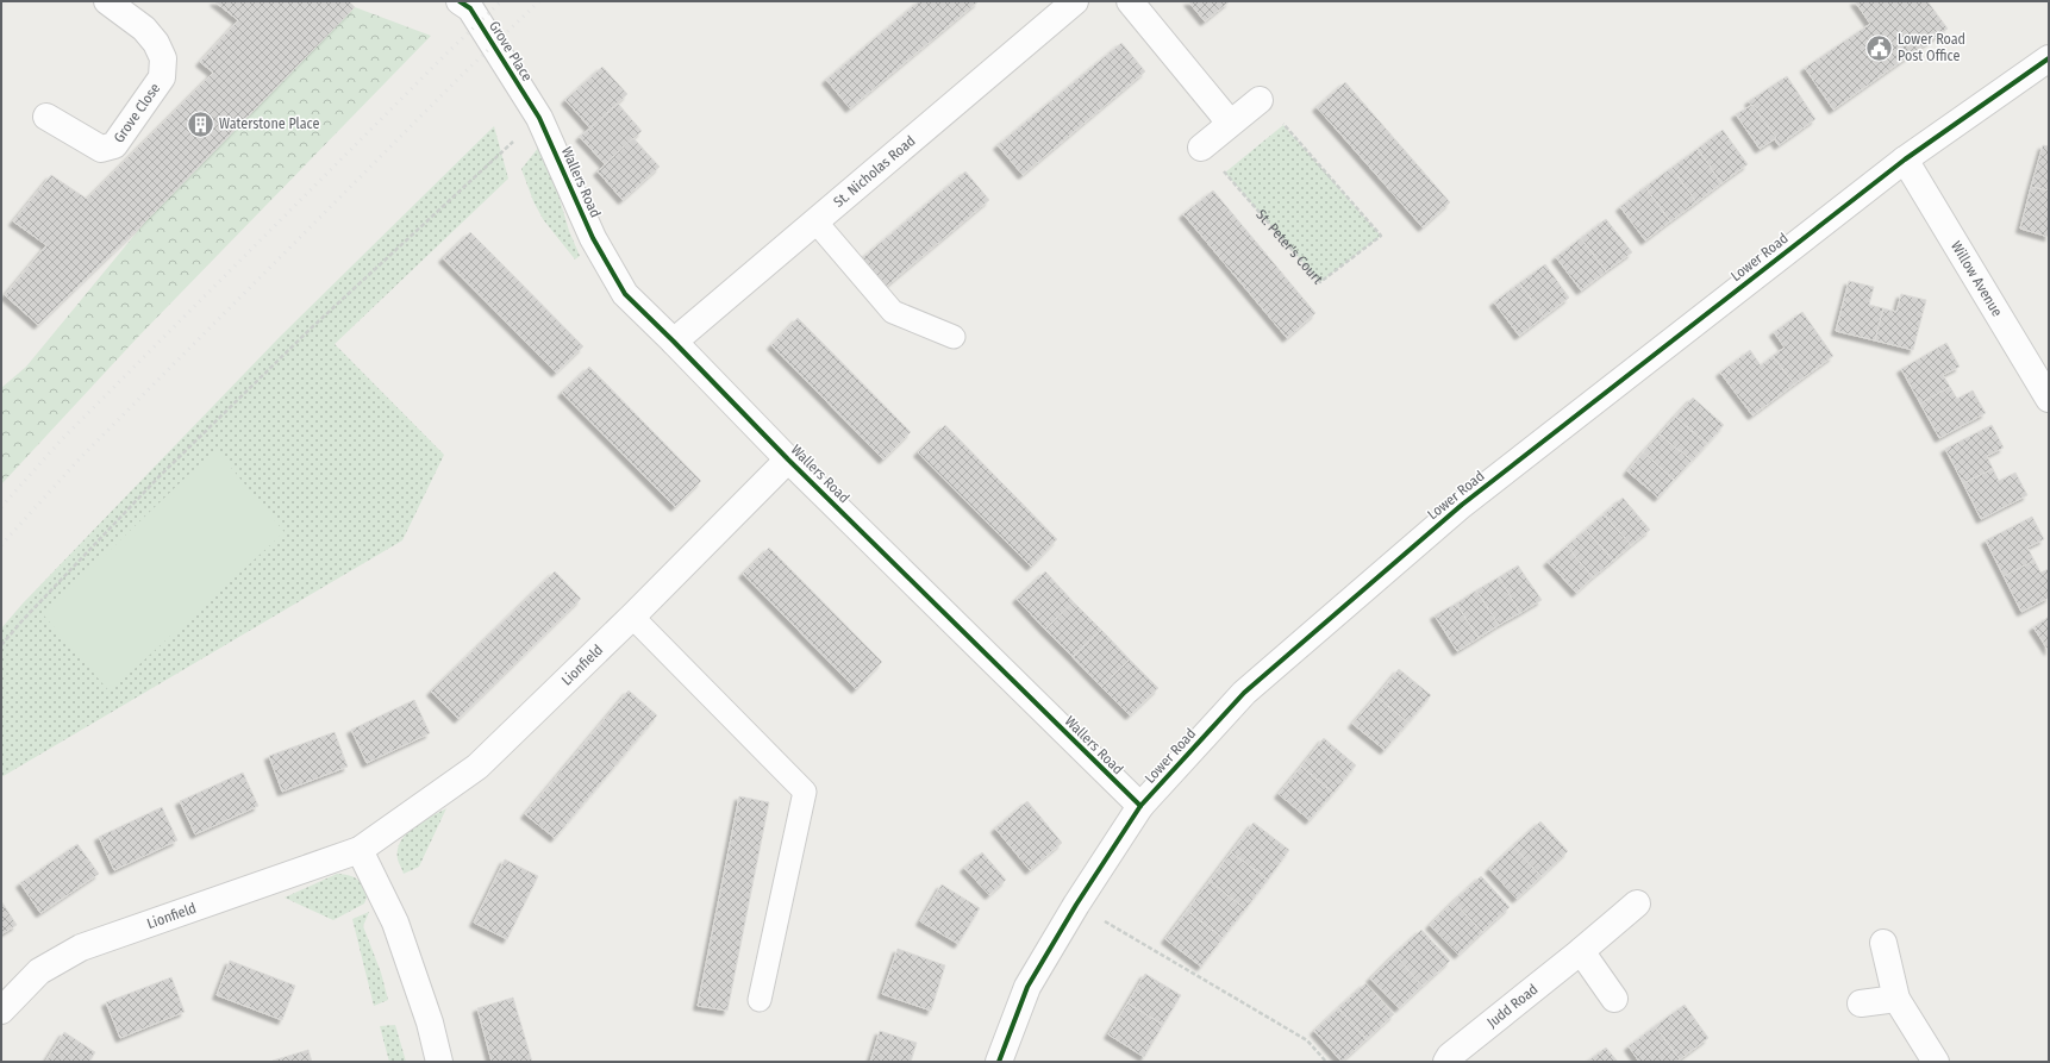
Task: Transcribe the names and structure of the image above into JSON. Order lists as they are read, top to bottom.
{
  "streets": {
    "street": [
      "Grove Place",
      "Grove Close",
      "St. Nicholas Road",
      "Wallers Road",
      "Lower Road",
      "Willow Avenue",
      "Lionfield",
      "Judd Road"
    ],
    "path": ["St. Peter's Court"]
  },
  "crossings": [
    ["Grove Place", "Wallers Road"],
    ["St. Nicholas Road", "Wallers Road"],
    ["Wallers Road", "Lower Road"],
    ["Wallers Road", "Lionfield"],
    ["Lower Road", "Willow Avenue"]
  ],
  "places": {
    "public building": ["Lower Road Post Office"],
    "building": ["Waterstone Place"]
  }
}
